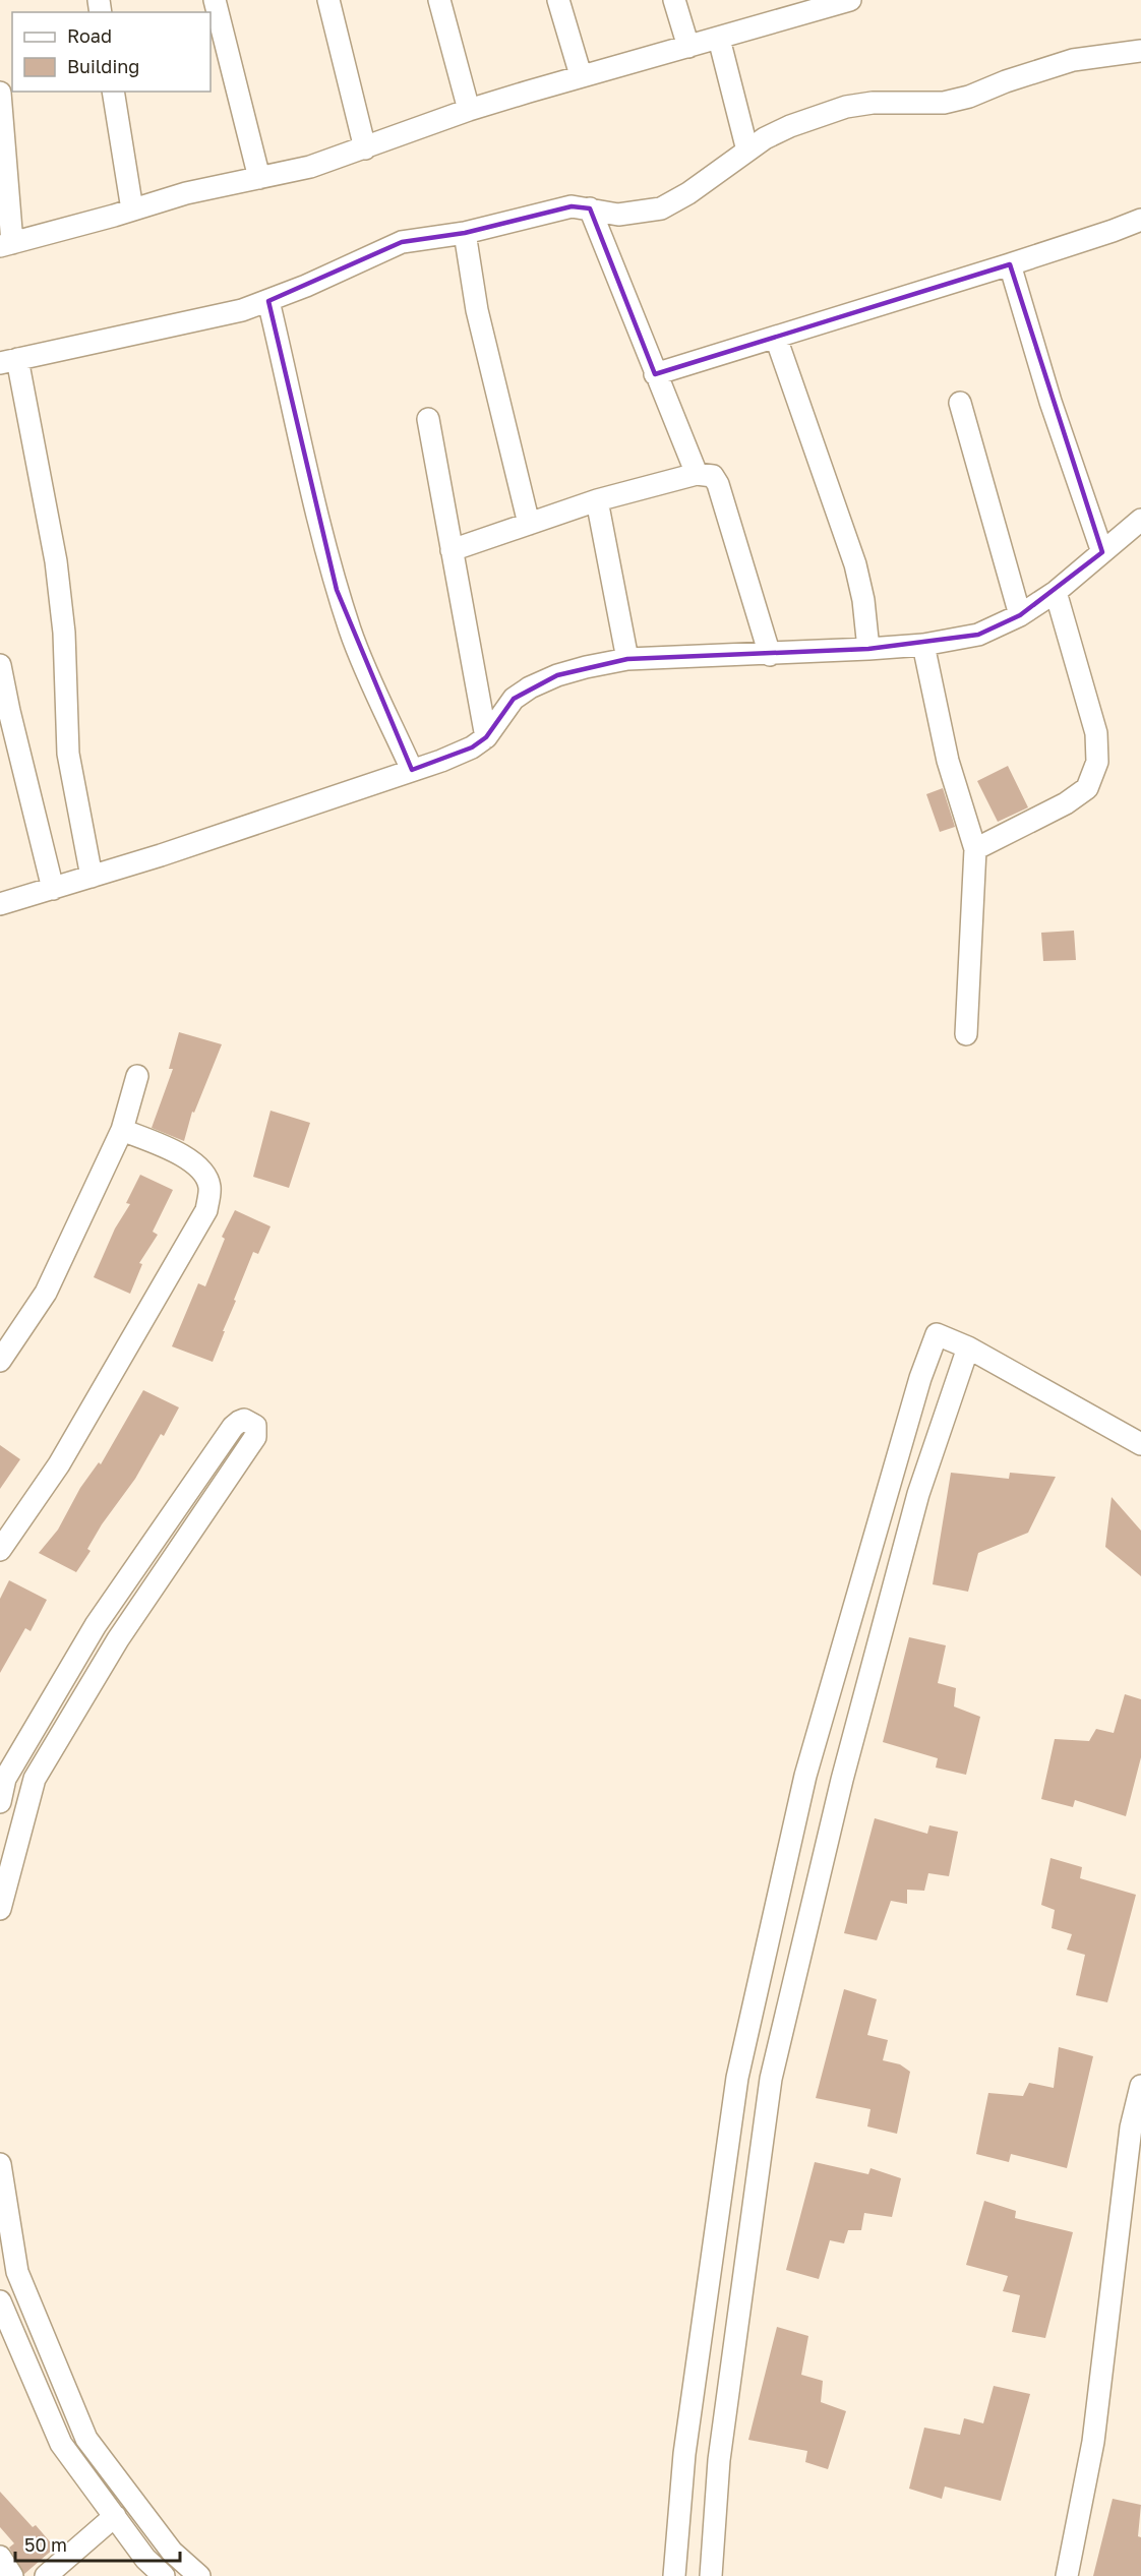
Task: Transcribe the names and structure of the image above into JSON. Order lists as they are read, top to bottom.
{
  "legend": ["Road", "Building"],
  "scale_bar": "50 m"
}
